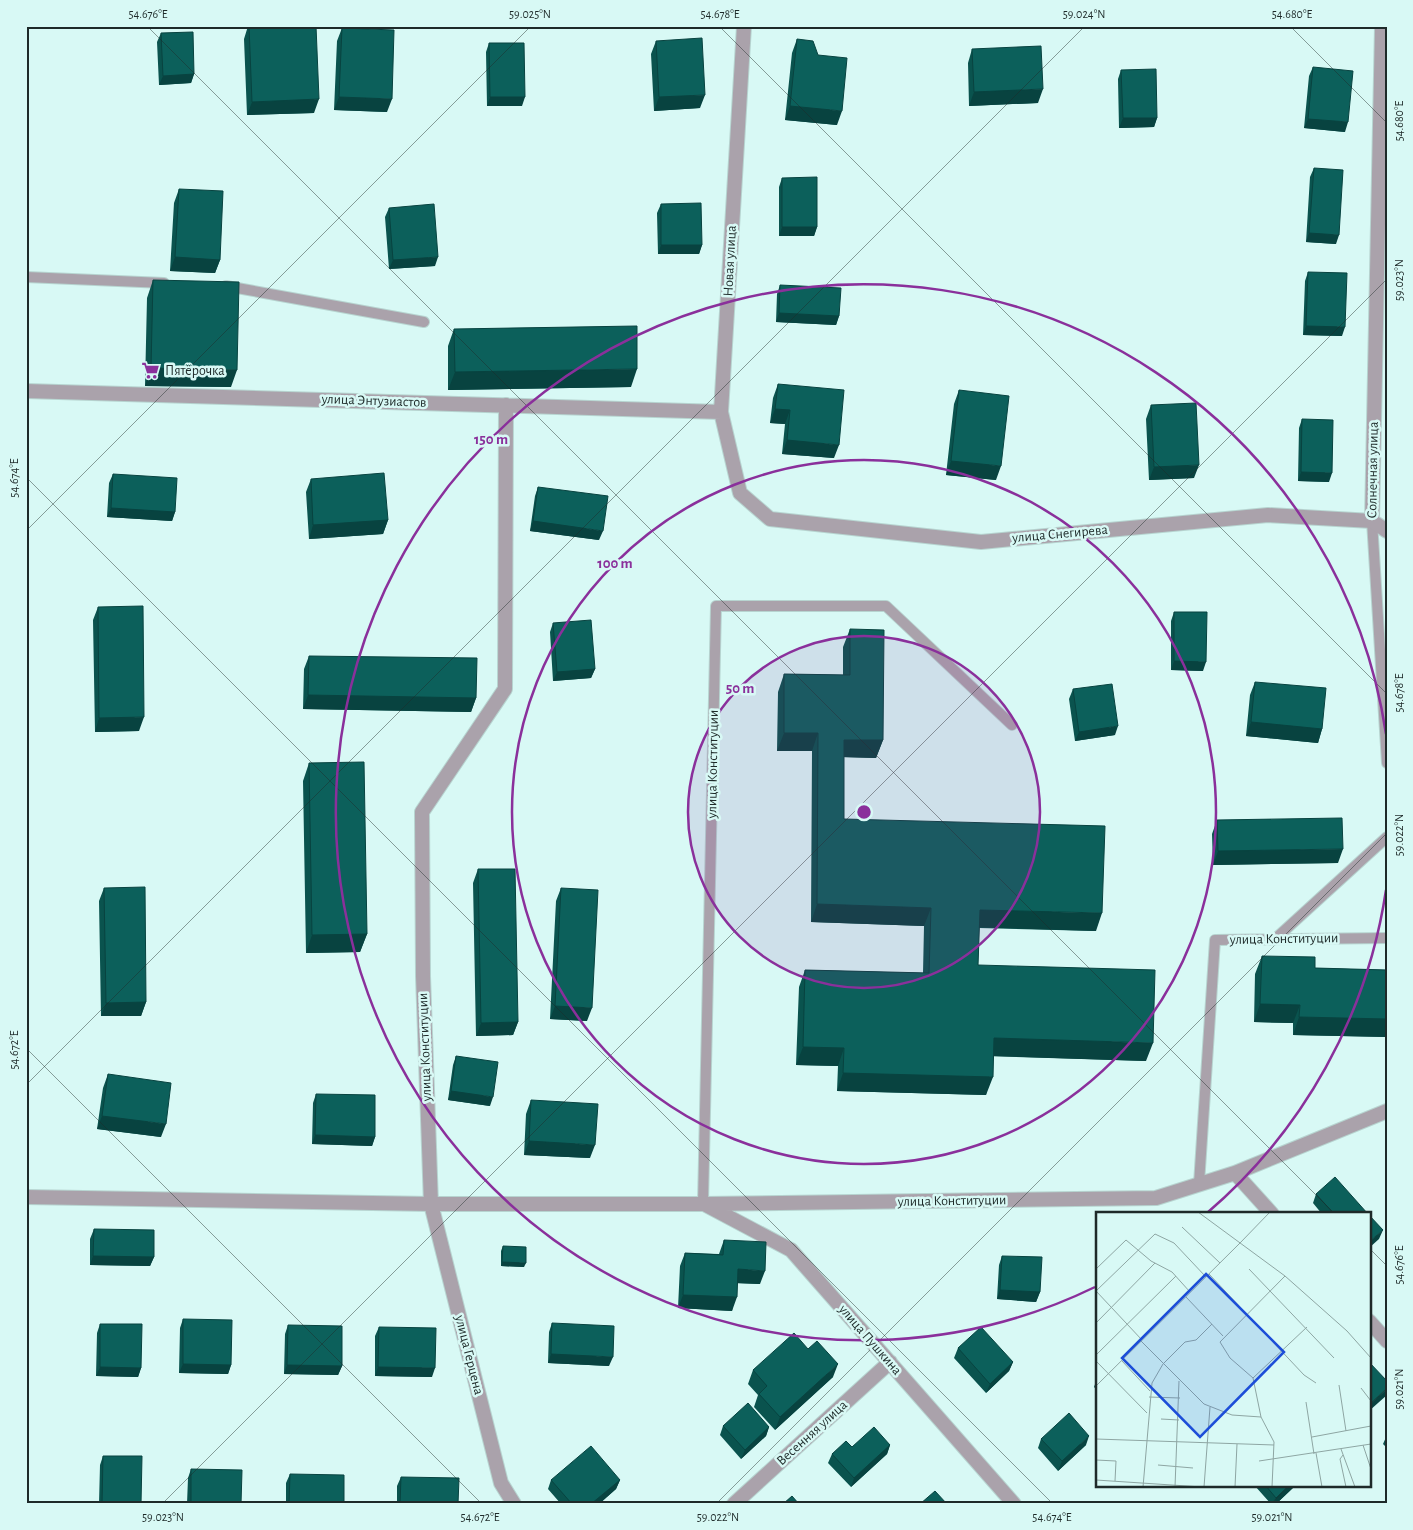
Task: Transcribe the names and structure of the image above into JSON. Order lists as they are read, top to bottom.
{
  "streets": {
    "street": [
      "Новая улица",
      "улица Энтузиастов",
      "Солнечная улица",
      "улица Снегирева",
      "улица Конституции",
      "улица Пушкина",
      "улица Герцена",
      "Весенняя улица"
    ]
  },
  "crossings": [
    ["Новая улица", "улица Энтузиастов"],
    ["Новая улица", "улица Снегирева"],
    ["улица Энтузиастов", "улица Конституции"],
    ["Солнечная улица", "улица Снегирева"],
    ["улица Конституции", "улица Пушкина"],
    ["улица Конституции", "улица Герцена"],
    ["улица Пушкина", "Весенняя улица"]
  ],
  "places": {
    "supermarket": ["Пятёрочка"]
  },
  "coordinates": [
    "54.676°E",
    "59.025°N",
    "54.678°E",
    "59.024°N",
    "54.680°E",
    "59.023°N",
    "54.674°E",
    "59.022°N",
    "54.672°E",
    "59.021°N"
  ],
  "rings": ["150 m", "100 m", "50 m"]
}
